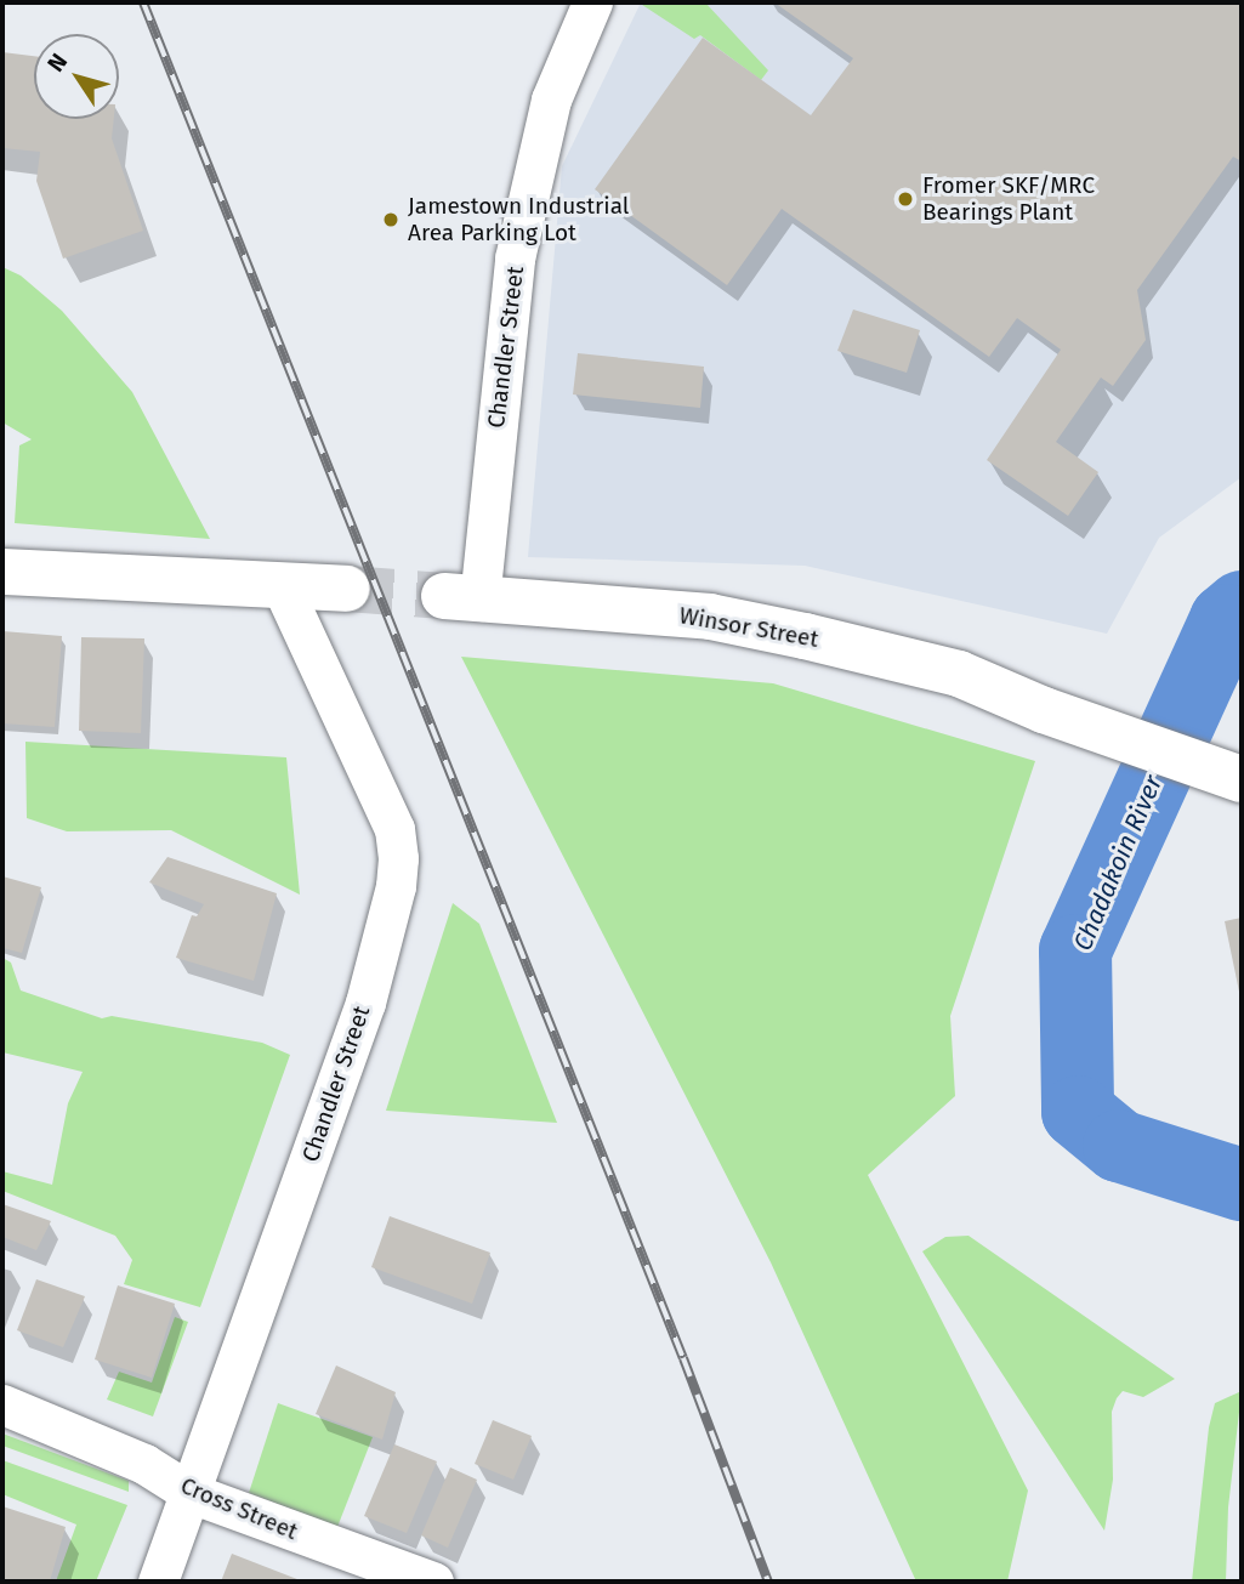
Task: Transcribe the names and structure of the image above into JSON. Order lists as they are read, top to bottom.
{
  "streets": {
    "street": ["Chandler Street", "Winsor Street", "Cross Street"]
  },
  "crossings": [
    ["Chandler Street", "Winsor Street"],
    ["Chandler Street", "Cross Street"]
  ],
  "water": ["Chadakoin River"],
  "places": ["Fromer SKF/MRC Bearings Plant", "Jamestown Industrial Area Parking Lot"],
  "north": "top left"
}
